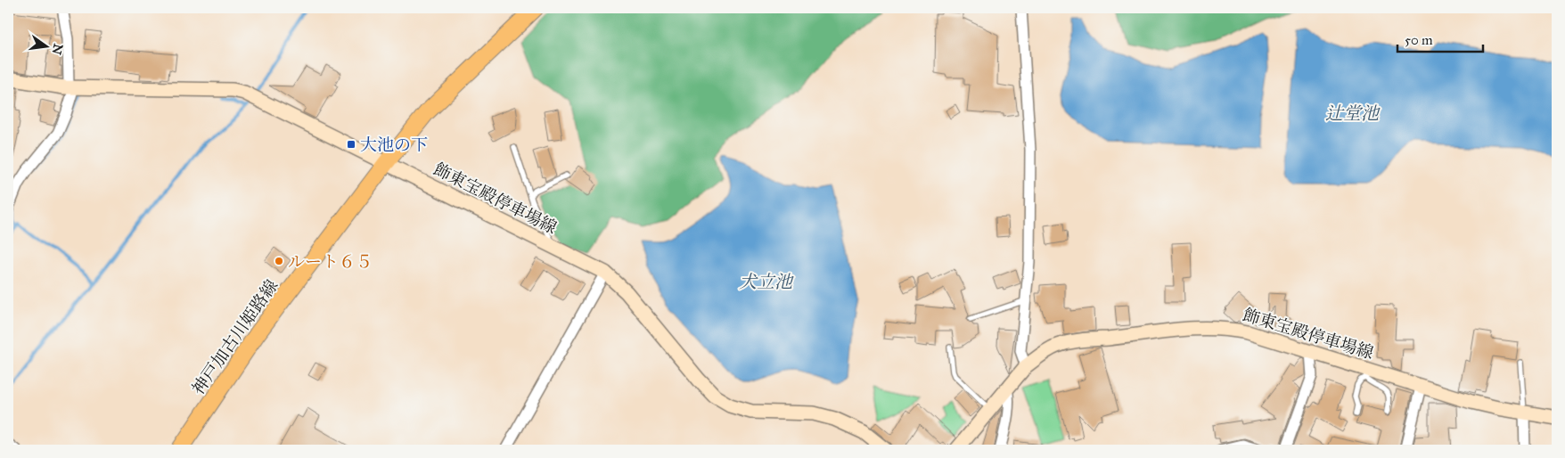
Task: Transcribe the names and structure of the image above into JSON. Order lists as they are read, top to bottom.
{
  "streets": {
    "main road": ["飾東宝殿停車場線", "神戸加古川姫路線"]
  },
  "crossings": [
    ["飾東宝殿停車場線", "神戸加古川姫路線"]
  ],
  "water": ["辻堂池", "犬立池"],
  "places": {
    "transit": ["大池の下"],
    "other": ["ルート６５"]
  },
  "scale_bar": "50 m",
  "north": "right"
}
